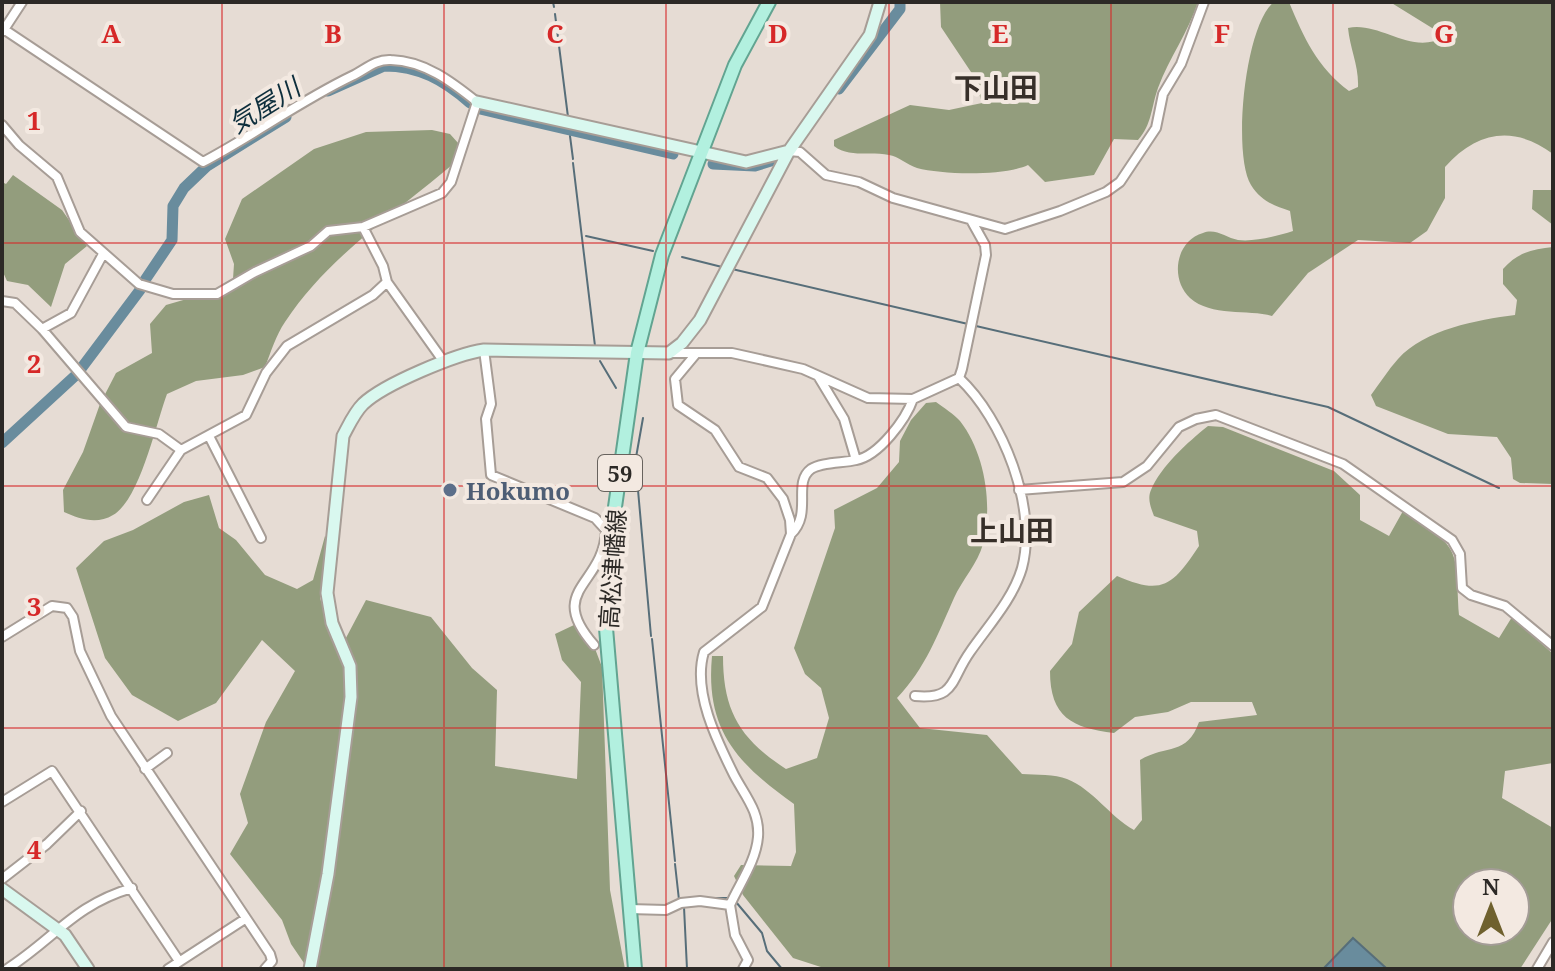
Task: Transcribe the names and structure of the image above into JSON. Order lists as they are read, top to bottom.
{
  "streets": {
    "main road": ["59", "高松津幡線"]
  },
  "districts": ["下山田", "上山田"],
  "water": ["気屋川"],
  "places": ["Hokumo"],
  "north": "top",
  "grid": {
    "columns": [
      "A",
      "B",
      "C",
      "D",
      "E",
      "F",
      "G"
    ],
    "rows": [
      "1",
      "2",
      "3",
      "4"
    ]
  }
}
